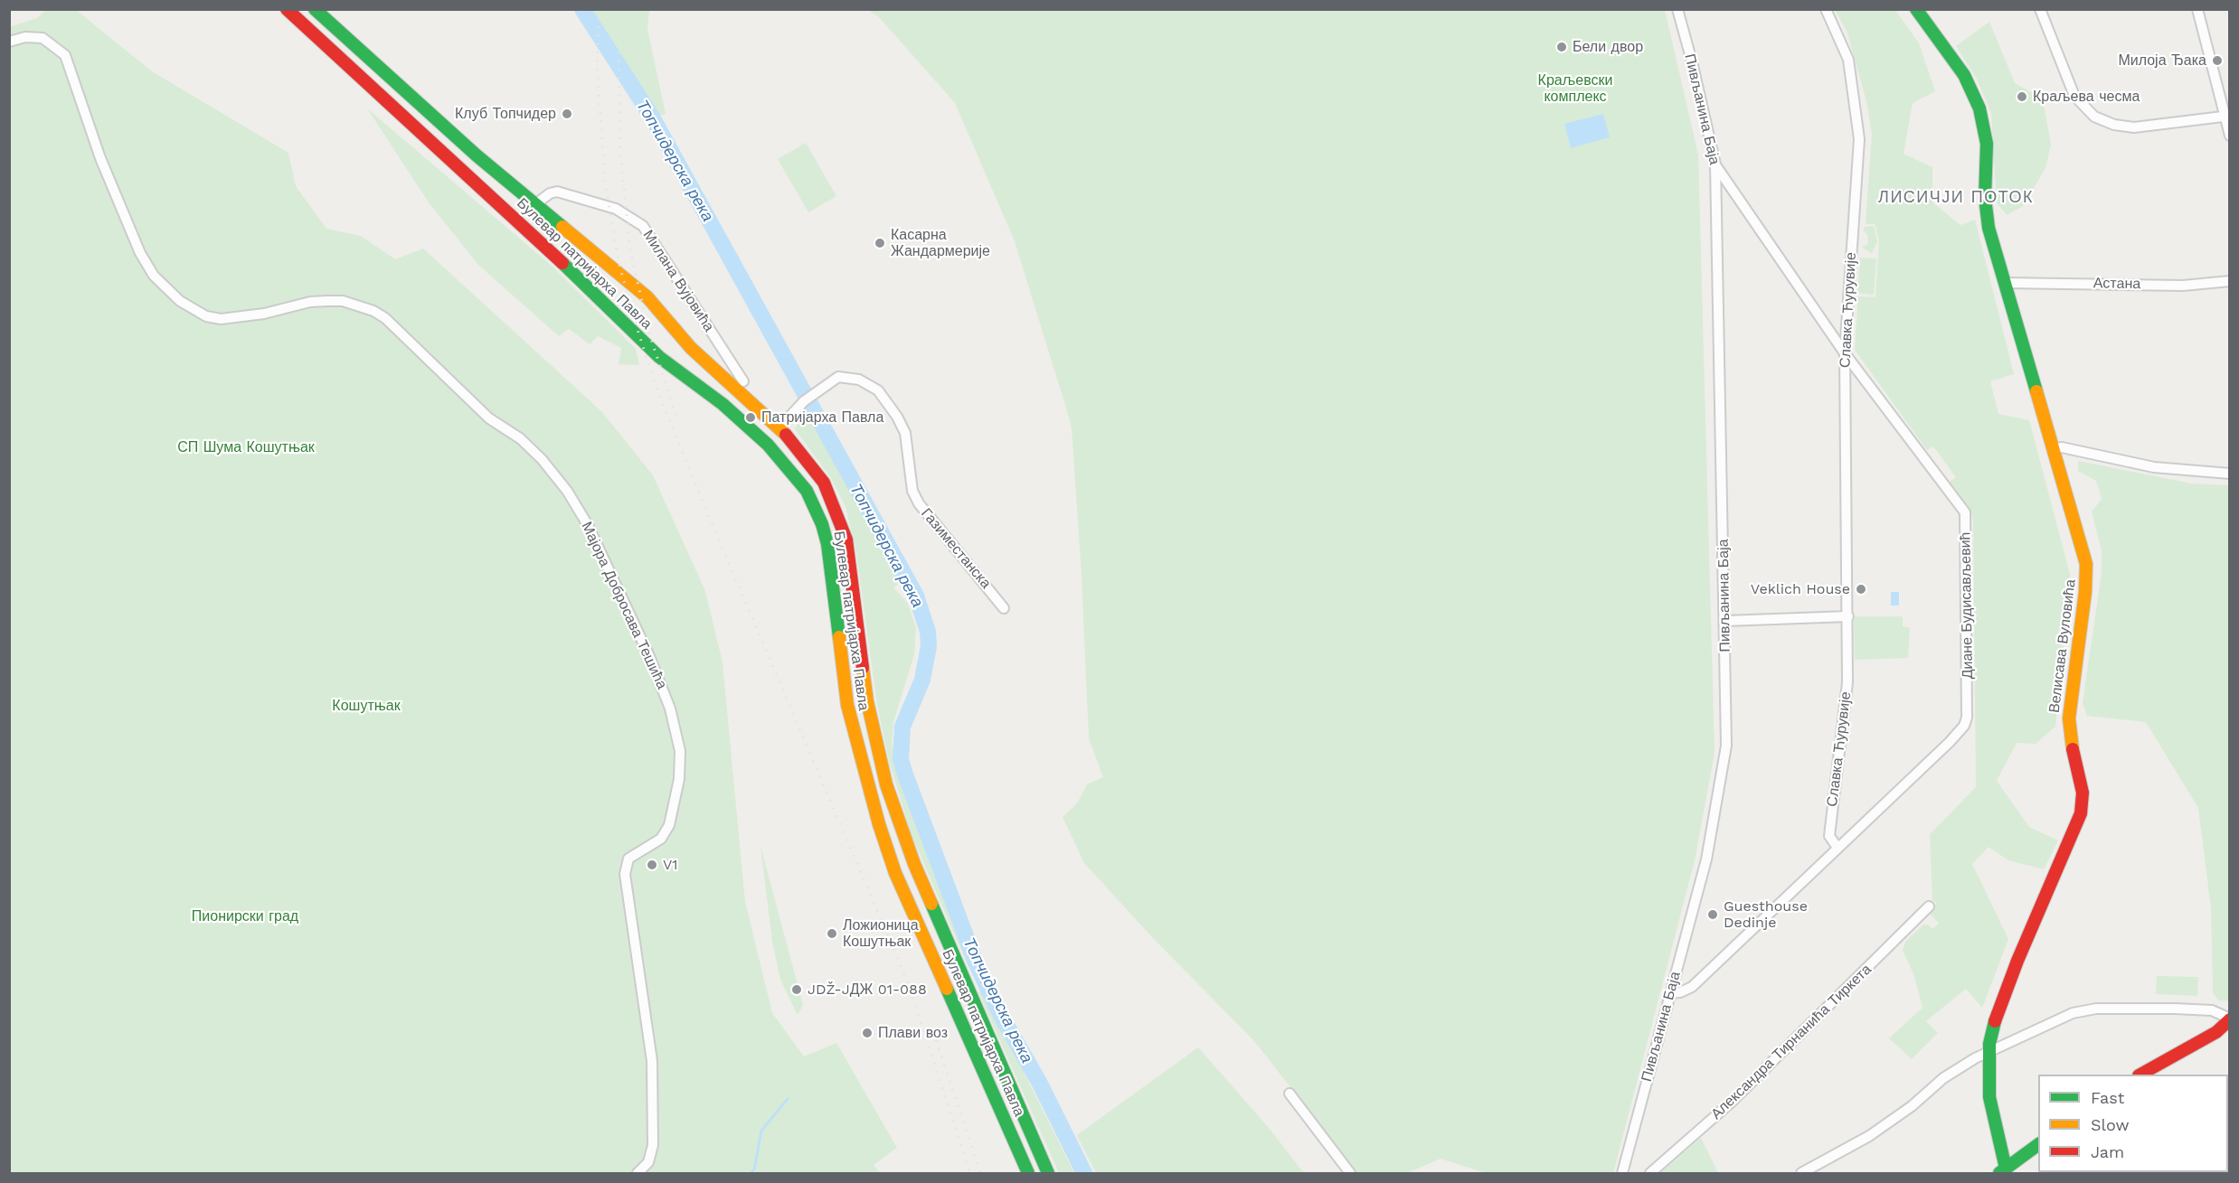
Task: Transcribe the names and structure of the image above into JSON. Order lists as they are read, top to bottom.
{
  "streets": {
    "main road": ["Булевар патријарха Павла", "Велисава Вуловића"],
    "street": [
      "Пивљанина Баја",
      "Милана Вујовића",
      "Астана",
      "Славка Ћурувије",
      "Газиместанска",
      "Мајора Добросава Тешића",
      "Диане Будисављевић",
      "Александра Тирнанића Тиркета"
    ]
  },
  "crossings": [
    ["Пивљанина Баја", "Диане Будисављевић"],
    ["Булевар патријарха Павла", "Милана Вујовића"],
    ["Булевар патријарха Павла", "Газиместанска"],
    ["Астана", "Велисава Вуловића"],
    ["Славка Ћурувије", "Диане Будисављевић"]
  ],
  "districts": ["ЛИСИЧЈИ ПОТОК"],
  "water": ["Топчидерска река"],
  "parks": [
    "Краљевски комплекс",
    "СП Шума Кошутњак",
    "Кошутњак",
    "Пионирски град"
  ],
  "places": [
    "Бели двор",
    "Милоја Ђака",
    "Краљева чесма",
    "Клуб Топчидер",
    "Касарна Жандармерије",
    "Патријарха Павла",
    "Veklich House",
    "V1",
    "Guesthouse Dedinje",
    "Ложионица Кошутњак",
    "JDŽ-JДЖ 01-088",
    "Плави воз"
  ],
  "legend": ["Fast", "Slow", "Jam"]
}
